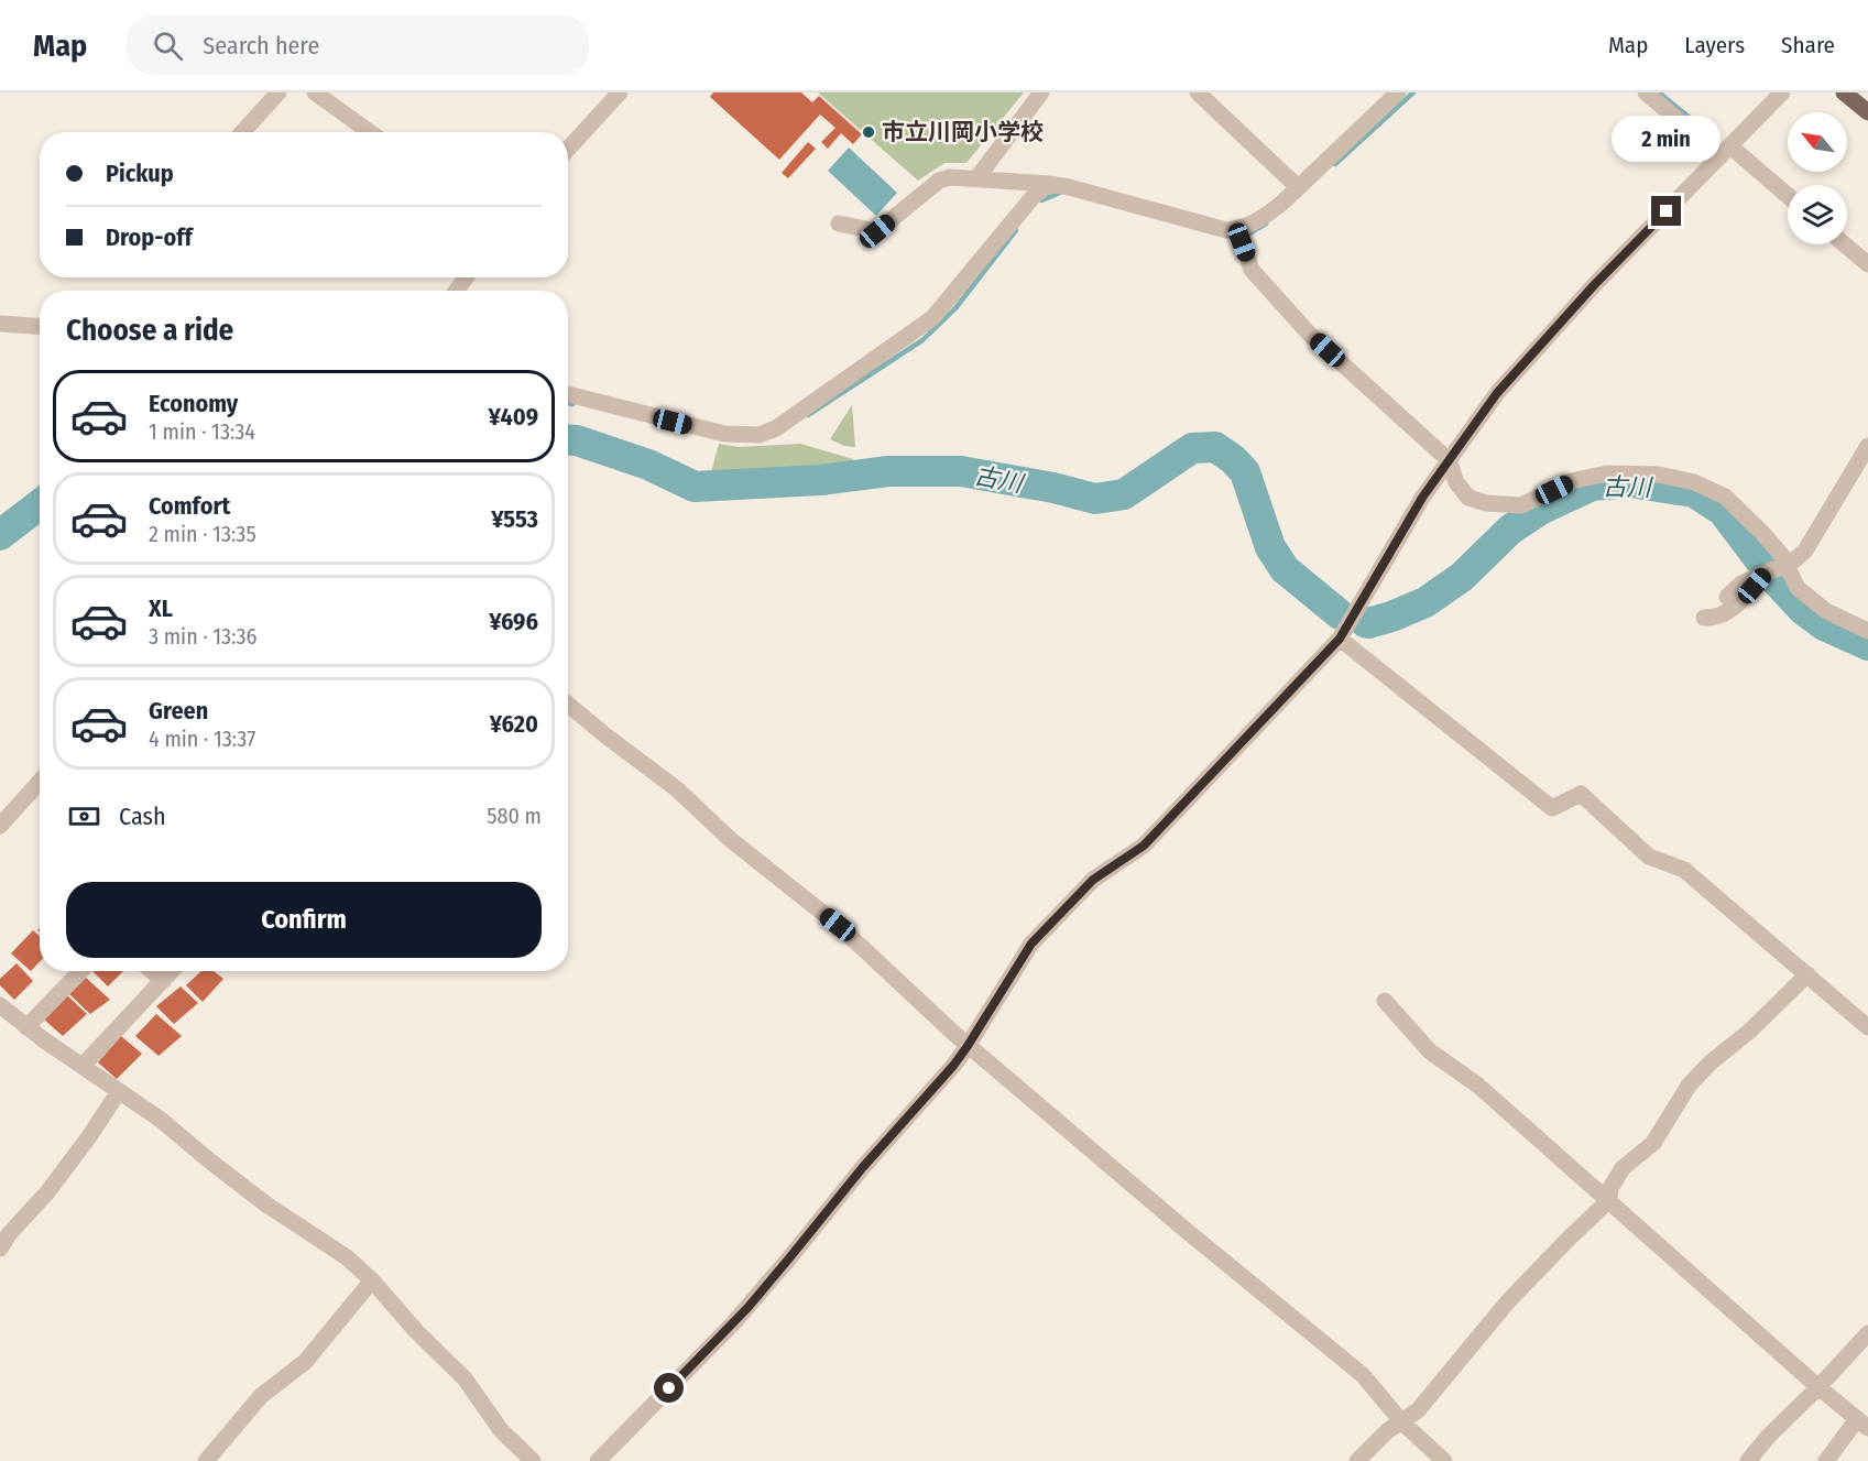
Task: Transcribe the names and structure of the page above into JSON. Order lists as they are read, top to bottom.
{
  "water": ["古川"],
  "places": ["市立川岡小学校"],
  "north": "top left",
  "page": {
    "header": "Map",
    "search": "Search here",
    "nav": ["Map", "Layers", "Share"],
    "bubble": "2 min",
    "banner": ["Pickup", "Drop-off"],
    "heading": "Choose a ride",
    "list": [
      {
        "name": "Economy",
        "note": "1 min · 13:34",
        "value": "¥409"
      },
      {
        "name": "Comfort",
        "note": "2 min · 13:35",
        "value": "¥553"
      },
      {
        "name": "XL",
        "note": "3 min · 13:36",
        "value": "¥696"
      },
      {
        "name": "Green",
        "note": "4 min · 13:37",
        "value": "¥620"
      }
    ],
    "pay": ["Cash", "580 m"],
    "buttons": "Confirm"
  }
}
